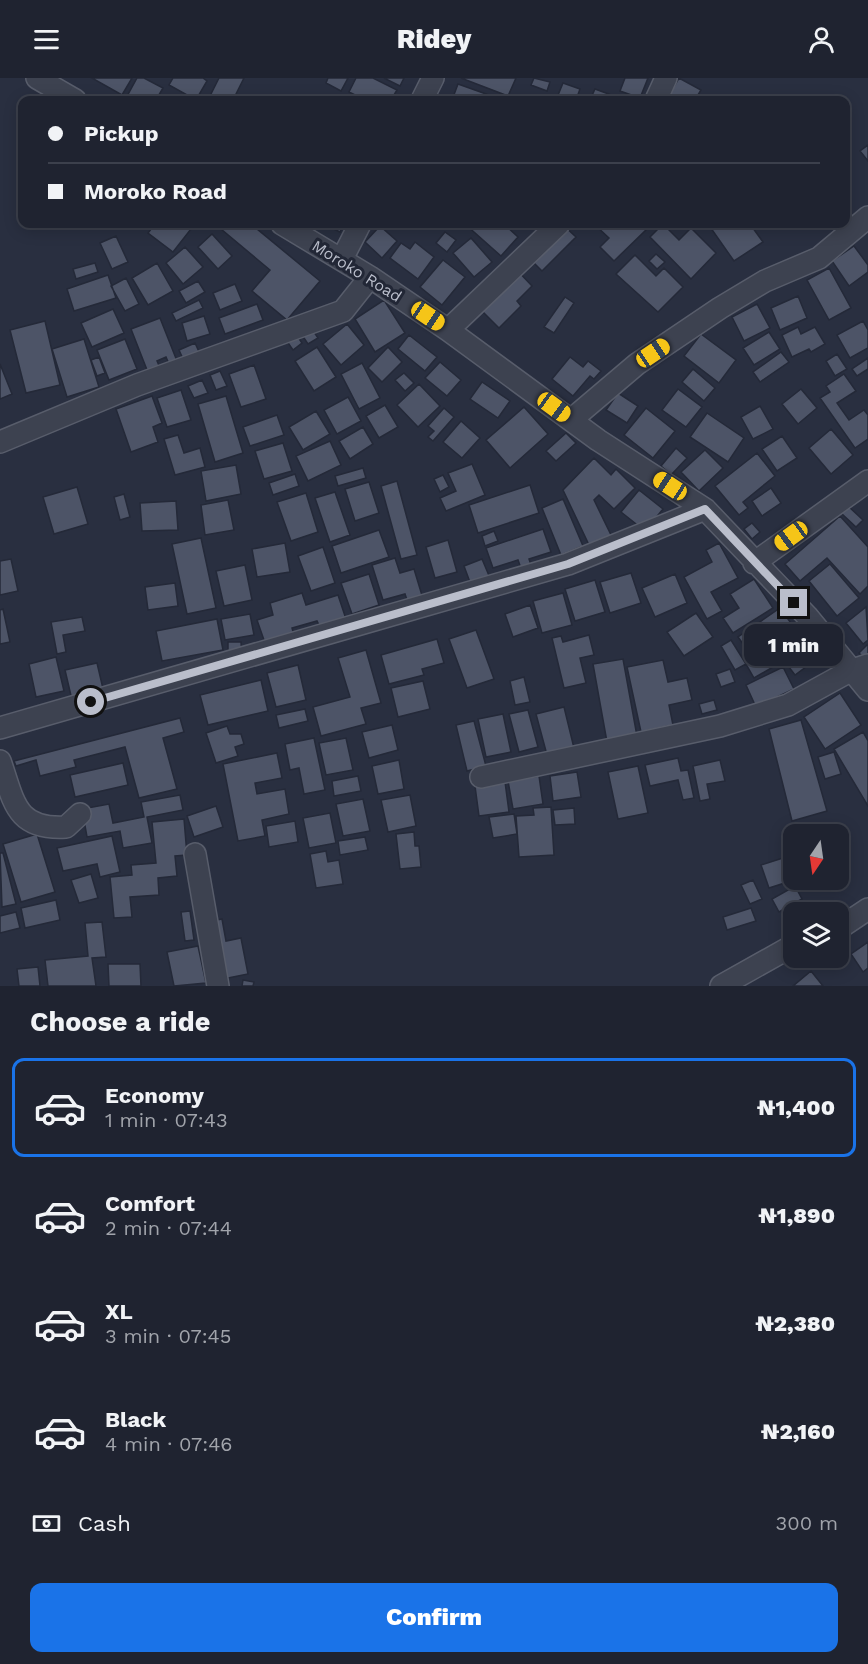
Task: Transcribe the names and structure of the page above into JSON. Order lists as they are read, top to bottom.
{
  "streets": {
    "street": ["Moroko Road"]
  },
  "north": "bottom",
  "page": {
    "header": "Ridey",
    "banner": ["Pickup", "Moroko Road"],
    "bubble": "1 min",
    "heading": "Choose a ride",
    "list": [
      {
        "name": "Economy",
        "note": "1 min · 07:43",
        "value": "₦1,400"
      },
      {
        "name": "Comfort",
        "note": "2 min · 07:44",
        "value": "₦1,890"
      },
      {
        "name": "XL",
        "note": "3 min · 07:45",
        "value": "₦2,380"
      },
      {
        "name": "Black",
        "note": "4 min · 07:46",
        "value": "₦2,160"
      }
    ],
    "pay": ["Cash", "300 m"],
    "buttons": "Confirm"
  }
}
